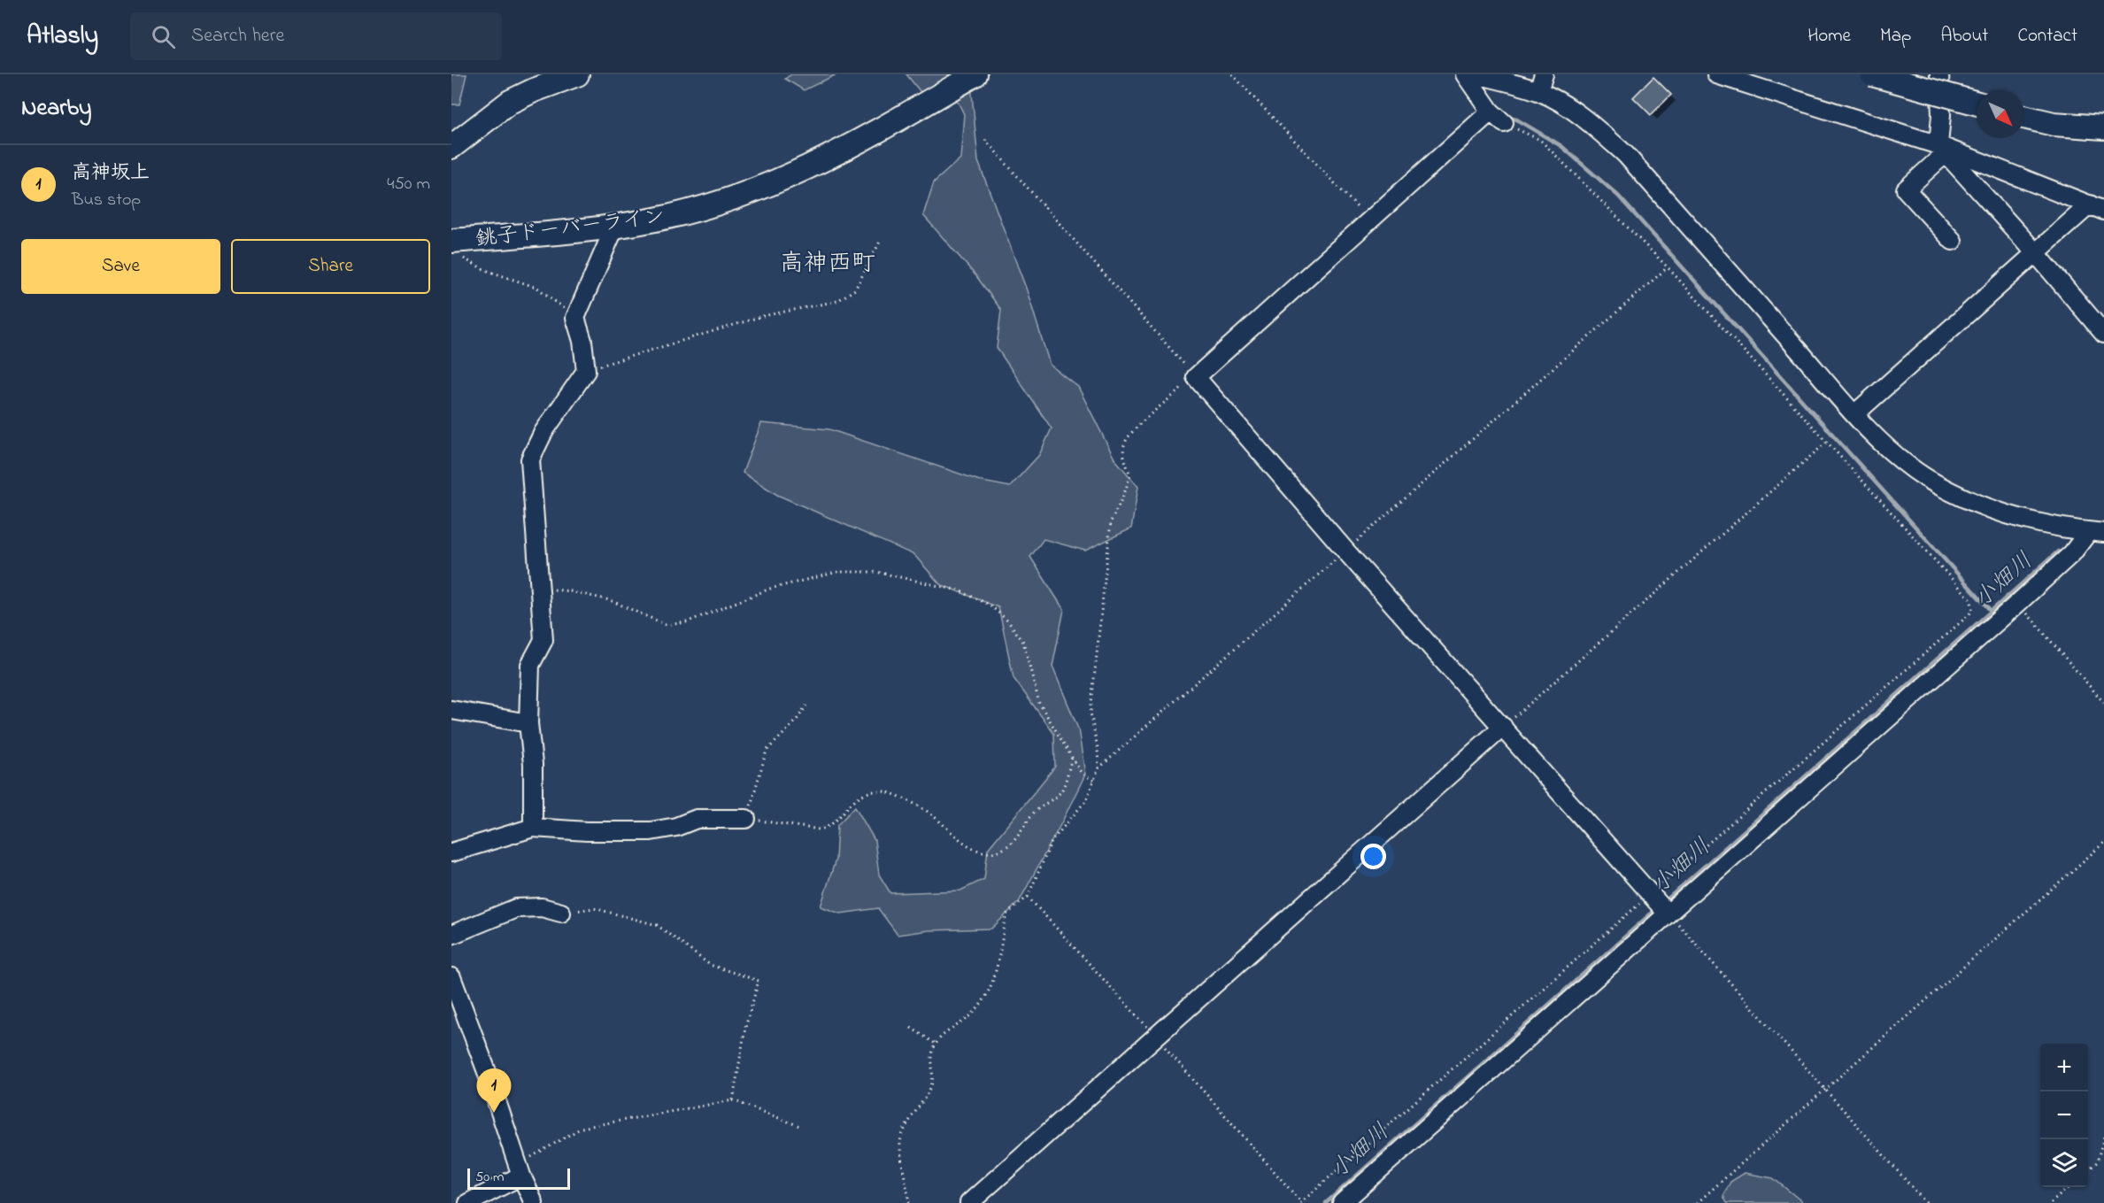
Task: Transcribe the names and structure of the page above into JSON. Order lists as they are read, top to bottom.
{
  "streets": {
    "main road": ["銚子ドーバーライン"]
  },
  "districts": ["高神西町"],
  "water": ["小畑川"],
  "scale_bar": "50 m",
  "north": "bottom right",
  "page": {
    "header": "Atlasly",
    "search": "Search here",
    "nav": [
      "Home",
      "Map",
      "About",
      "Contact"
    ],
    "heading": "Nearby",
    "list": [
      {
        "mark": "1",
        "name": "高神坂上",
        "note": "Bus stop",
        "value": "450 m"
      }
    ],
    "buttons": ["Save", "Share"],
    "map_buttons": ["+", "−"],
    "pins": "1",
    "scale": "50 m"
  }
}
